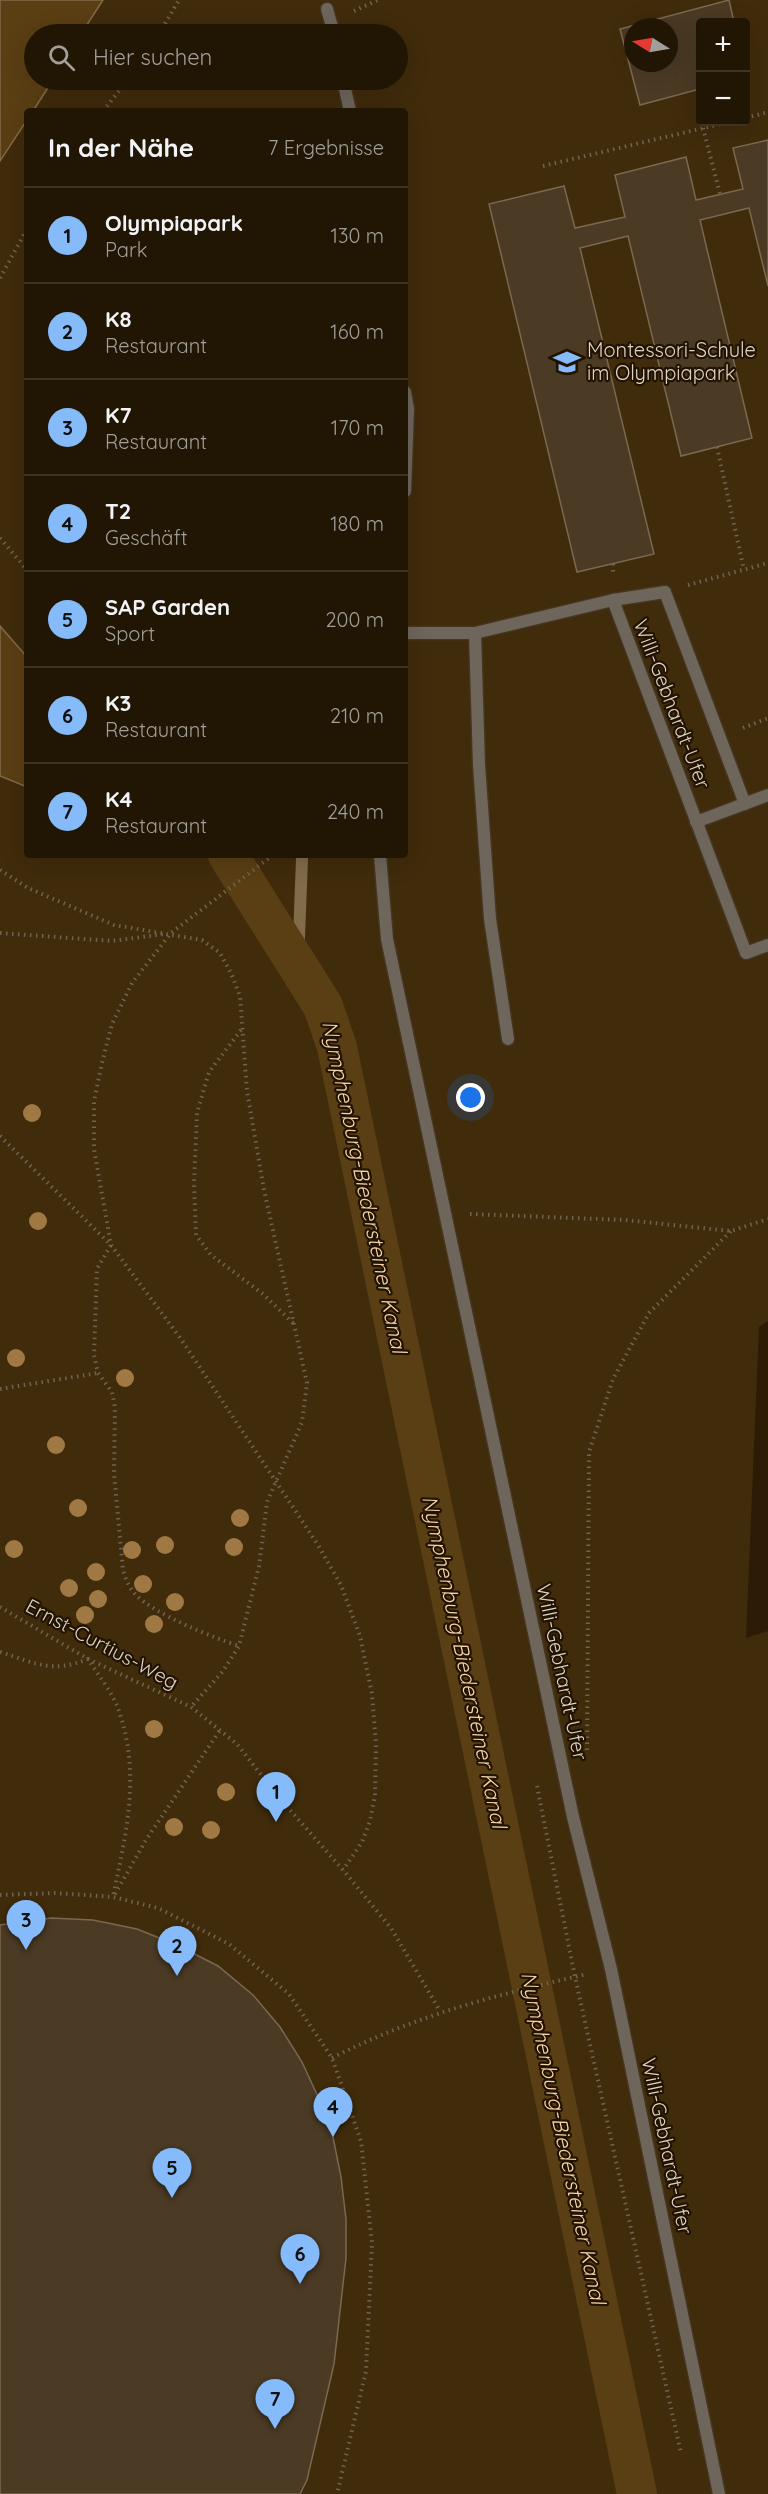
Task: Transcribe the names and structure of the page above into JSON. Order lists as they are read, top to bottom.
{
  "streets": {
    "street": ["Willi-Gebhardt-Ufer"],
    "path": ["Ernst-Curtius-Weg"]
  },
  "water": ["Nymphenburg-Biedersteiner Kanal"],
  "places": {
    "school or university": ["Montessori-Schule im Olympiapark"]
  },
  "north": "left",
  "page": {
    "map_buttons": ["+", "−"],
    "search": "Hier suchen",
    "heading": ["In der Nähe", "7 Ergebnisse"],
    "list": [
      {
        "mark": "1",
        "name": "Olympiapark",
        "note": "Park",
        "value": "130 m"
      },
      {
        "mark": "2",
        "name": "K8",
        "note": "Restaurant",
        "value": "160 m"
      },
      {
        "mark": "3",
        "name": "K7",
        "note": "Restaurant",
        "value": "170 m"
      },
      {
        "mark": "4",
        "name": "T2",
        "note": "Geschäft",
        "value": "180 m"
      },
      {
        "mark": "5",
        "name": "SAP Garden",
        "note": "Sport",
        "value": "200 m"
      },
      {
        "mark": "6",
        "name": "K3",
        "note": "Restaurant",
        "value": "210 m"
      },
      {
        "mark": "7",
        "name": "K4",
        "note": "Restaurant",
        "value": "240 m"
      }
    ],
    "pins": [
      "1",
      "3",
      "2",
      "4",
      "5",
      "6",
      "7"
    ]
  }
}
